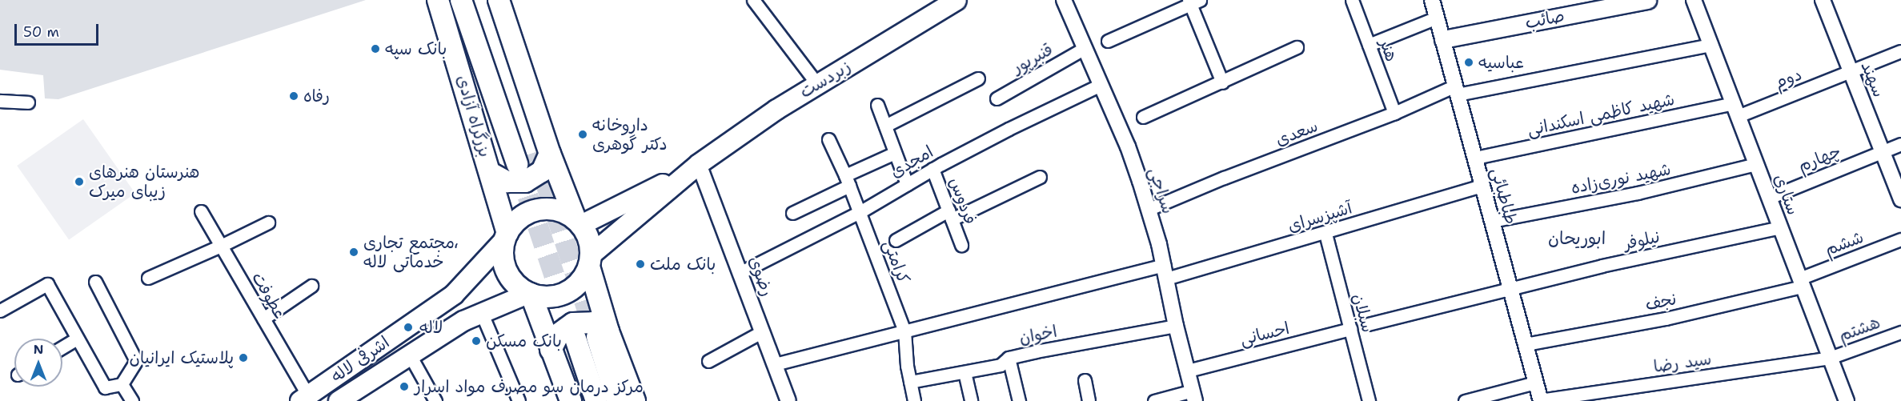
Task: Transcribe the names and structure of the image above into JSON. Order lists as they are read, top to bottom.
{
  "streets": {
    "highway": ["بزرگراه آزادی"],
    "main road": ["صائب", "زبردست", "اشرفی لاله"],
    "street": [
      "هنر",
      "قنبرپور",
      "دوم",
      "سهند",
      "شهید کاظمی اسکندانی",
      "سعدی",
      "چهارم",
      "امجدی",
      "شهید نوری‌زاده",
      "سراجی",
      "ستاری",
      "طباطبائی",
      "فردوس",
      "آشپزسرای",
      "نیلوفر",
      "ششم",
      "کرامتی",
      "رضوی",
      "عطوفت",
      "نجف",
      "سبلان",
      "هشتم",
      "احسانی",
      "اخوان",
      "سید رضا"
    ]
  },
  "crossings": [
    ["صائب", "طباطبائی"],
    ["هنر", "سعدی"],
    ["قنبرپور", "سراجی"],
    ["دوم", "سهند"],
    ["دوم", "شهید کاظمی اسکندانی"],
    ["دوم", "ستاری"],
    ["زبردست", "بزرگراه آزادی"],
    ["زبردست", "رضوی"],
    ["زبردست", "اشرفی لاله"],
    ["سهند", "چهارم"],
    ["شهید کاظمی اسکندانی", "ستاری"],
    ["شهید کاظمی اسکندانی", "طباطبائی"],
    ["بزرگراه آزادی", "اشرفی لاله"],
    ["سعدی", "سراجی"],
    ["سعدی", "ستاری"],
    ["سعدی", "طباطبائی"],
    ["چهارم", "ستاری"],
    ["امجدی", "سراجی"],
    ["امجدی", "فردوس"],
    ["امجدی", "کرامتی"],
    ["امجدی", "رضوی"],
    ["شهید نوری‌زاده", "ستاری"],
    ["شهید نوری‌زاده", "طباطبائی"],
    ["سراجی", "آشپزسرای"],
    ["سراجی", "احسانی"],
    ["سراجی", "اخوان"],
    ["ستاری", "نیلوفر"],
    ["ستاری", "ششم"],
    ["ستاری", "نجف"],
    ["ستاری", "هشتم"],
    ["ستاری", "سید رضا"],
    ["طباطبائی", "آشپزسرای"],
    ["طباطبائی", "نیلوفر"],
    ["طباطبائی", "نجف"],
    ["طباطبائی", "سید رضا"],
    ["آشپزسرای", "کرامتی"],
    ["آشپزسرای", "رضوی"],
    ["آشپزسرای", "سبلان"],
    ["ششم", "نجف"],
    ["کرامتی", "اخوان"],
    ["عطوفت", "اشرفی لاله"],
    ["سبلان", "احسانی"],
    ["هشتم", "سید رضا"]
  ],
  "districts": ["ابوریحان"],
  "places": [
    "بانک سپه",
    "عباسیه",
    "رفاه",
    "داروخانه دکتر گوهری",
    "هنرستان هنرهای زیبای میرک",
    "مجتمع تجاری، خدماتی لاله",
    "بانک ملت",
    "لاله",
    "بانک مسکن",
    "پلاستیک ایرانیان",
    "مرکز درمان سو مصرف مواد اسرار"
  ],
  "scale_bar": "50 m",
  "north": "top"
}
